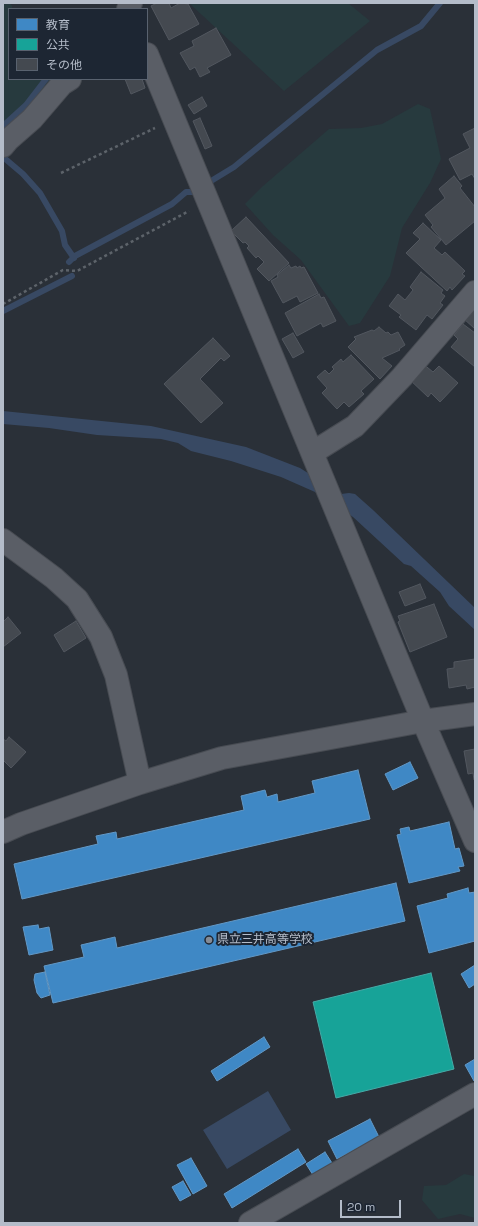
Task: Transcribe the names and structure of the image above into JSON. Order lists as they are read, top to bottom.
{
  "places": ["県立三井高等学校"],
  "legend": ["教育", "公共", "その他"],
  "scale_bar": "20 m"
}
